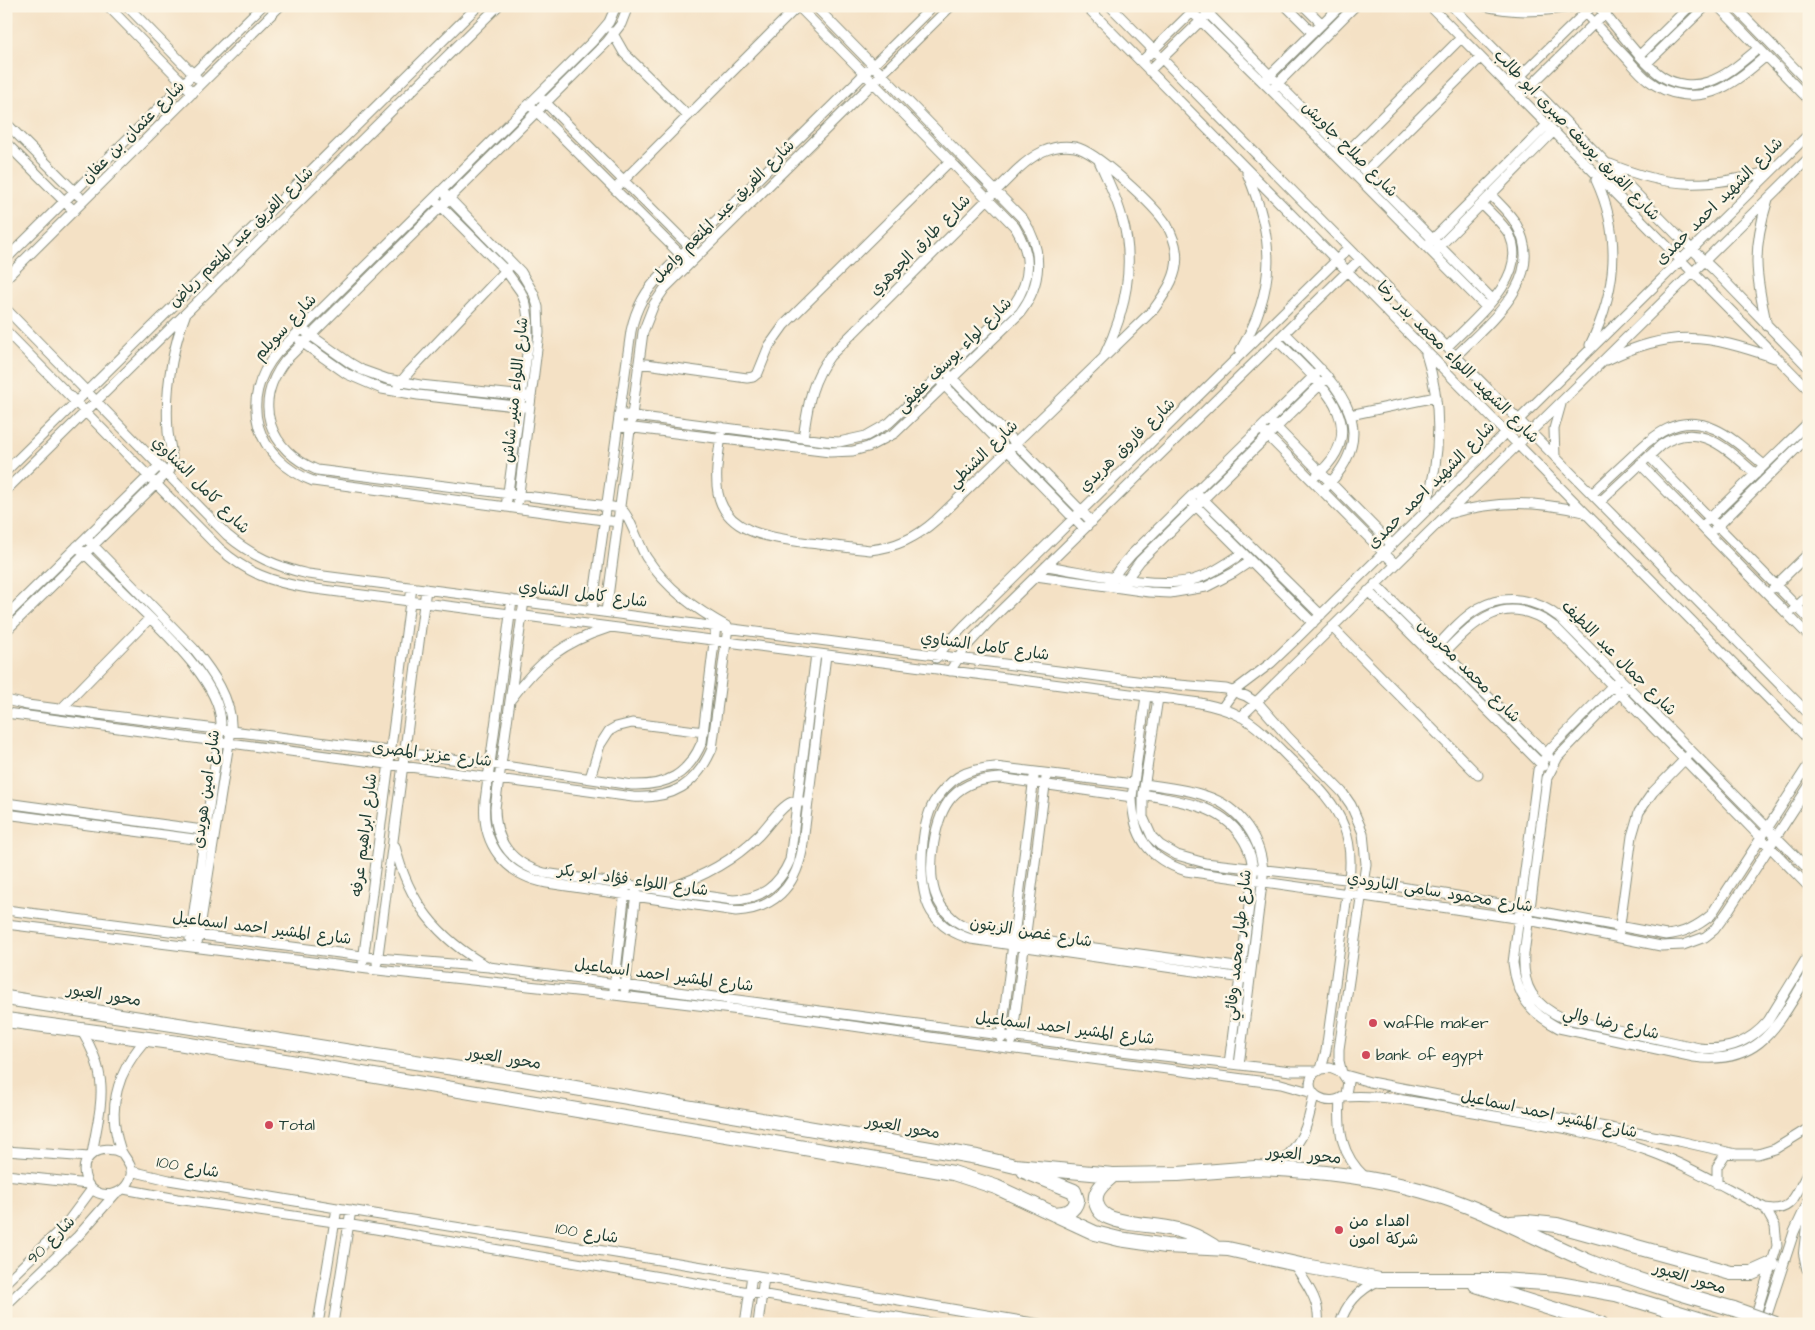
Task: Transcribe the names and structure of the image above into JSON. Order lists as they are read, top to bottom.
{
  "streets": {
    "highway": ["محور العبور"],
    "street": [
      "شارع عثمان بن عفان",
      "شارع الفريق يوسف صبرى ابو طالب",
      "شارع صلاح جاويش",
      "شارع الشهيد احمد حمدى",
      "شارع الفريق عبد المنعم واصل",
      "شارع الفريق عبد المنعم رياض",
      "شارع طارق الجوهري",
      "شارع سويلم",
      "شارع لواء يوسف عفيفى",
      "شارع الشهيد اللواء محمد بدر رخا",
      "شارع اللواء منير شاش",
      "شارع فاروق هريدي",
      "شارع الشنطي",
      "شارع كامل الشناوي",
      "شارع جمال عبد اللطيف",
      "شارع محمد محروس",
      "شارع عزيز المصرى",
      "شارع امين هويدى",
      "شارع ابراهيم عرفه",
      "شارع اللواء فؤاد ابو بكر",
      "شارع محمود سامى البارودي",
      "شارع المشير احمد اسماعيل",
      "شارع غصن الزيتون",
      "شارع طيار محمد وفائي",
      "شارع رضا والي",
      "شارع 100",
      "شارع 90"
    ]
  },
  "crossings": [
    ["شارع الفريق يوسف صبرى ابو طالب", "شارع الشهيد احمد حمدى"],
    ["شارع الشهيد احمد حمدى", "شارع الشهيد اللواء محمد بدر رخا"],
    ["شارع الشهيد احمد حمدى", "شارع كامل الشناوي"],
    ["شارع الشهيد احمد حمدى", "شارع محمد محروس"],
    ["شارع الفريق عبد المنعم واصل", "شارع سويلم"],
    ["شارع الفريق عبد المنعم واصل", "شارع لواء يوسف عفيفى"],
    ["شارع الفريق عبد المنعم واصل", "شارع كامل الشناوي"],
    ["شارع الفريق عبد المنعم رياض", "شارع كامل الشناوي"],
    ["شارع طارق الجوهري", "شارع لواء يوسف عفيفى"],
    ["شارع طارق الجوهري", "شارع الشنطي"],
    ["شارع سويلم", "شارع اللواء منير شاش"],
    ["شارع لواء يوسف عفيفى", "شارع الشنطي"],
    ["شارع الشهيد اللواء محمد بدر رخا", "شارع فاروق هريدي"],
    ["شارع فاروق هريدي", "شارع كامل الشناوي"],
    ["شارع كامل الشناوي", "شارع عزيز المصرى"],
    ["شارع كامل الشناوي", "شارع ابراهيم عرفه"],
    ["شارع كامل الشناوي", "شارع اللواء فؤاد ابو بكر"],
    ["شارع كامل الشناوي", "شارع محمود سامى البارودي"],
    ["شارع كامل الشناوي", "شارع المشير احمد اسماعيل"],
    ["شارع جمال عبد اللطيف", "شارع محمد محروس"],
    ["شارع جمال عبد اللطيف", "شارع محمود سامى البارودي"],
    ["شارع جمال عبد اللطيف", "شارع رضا والي"],
    ["شارع محمد محروس", "شارع رضا والي"],
    ["شارع عزيز المصرى", "شارع امين هويدى"],
    ["شارع عزيز المصرى", "شارع ابراهيم عرفه"],
    ["شارع عزيز المصرى", "شارع اللواء فؤاد ابو بكر"],
    ["شارع امين هويدى", "شارع المشير احمد اسماعيل"],
    ["شارع ابراهيم عرفه", "شارع المشير احمد اسماعيل"],
    ["شارع محمود سامى البارودي", "شارع غصن الزيتون"],
    ["شارع محمود سامى البارودي", "شارع طيار محمد وفائي"],
    ["شارع محمود سامى البارودي", "شارع رضا والي"],
    ["شارع المشير احمد اسماعيل", "شارع طيار محمد وفائي"],
    ["شارع غصن الزيتون", "شارع طيار محمد وفائي"],
    ["شارع 100", "شارع 90"]
  ],
  "places": [
    "waffle maker",
    "bank of egypt",
    "Total",
    "اهداء من شركة امون"
  ]
}
